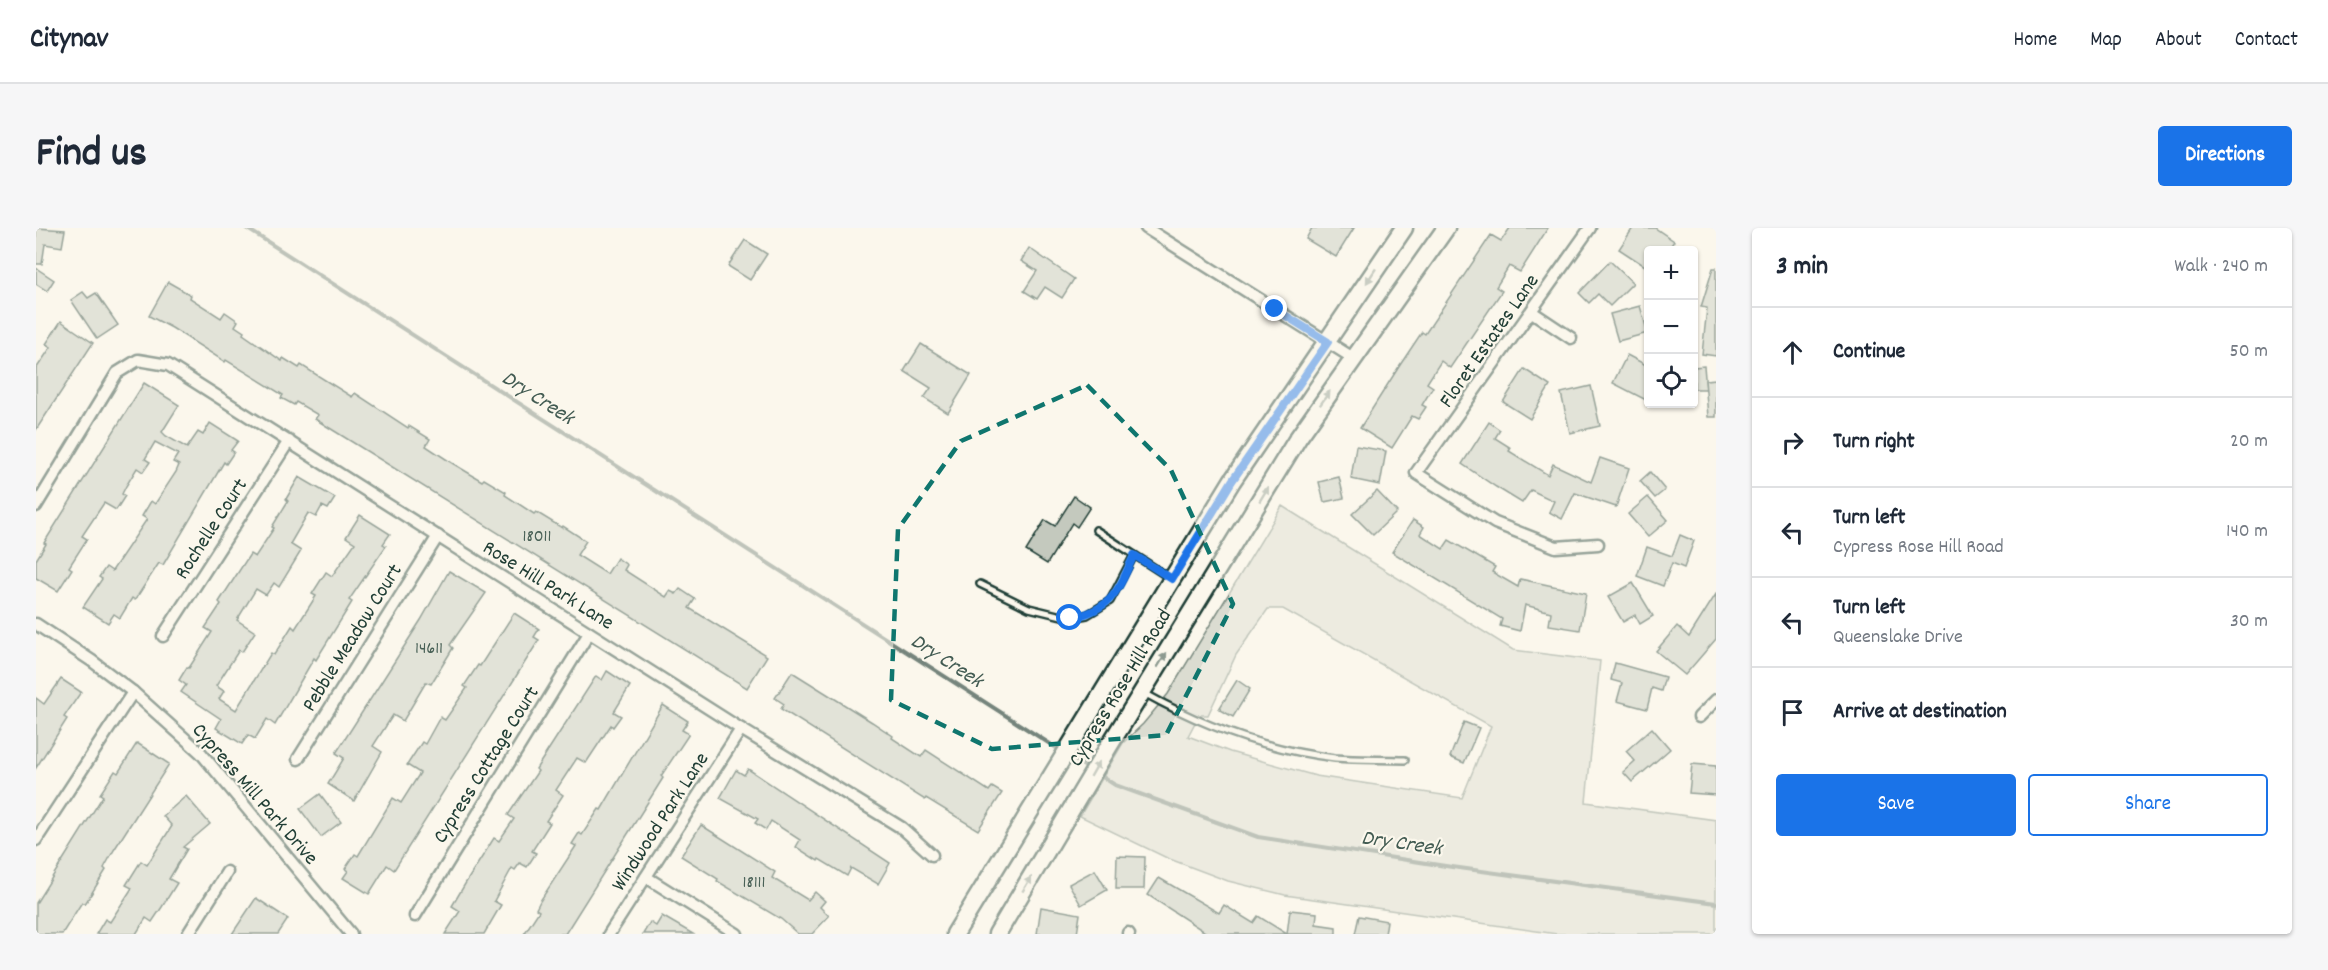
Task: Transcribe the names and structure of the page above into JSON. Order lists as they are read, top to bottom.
{
  "streets": {
    "main road": ["Cypress Rose Hill Road"],
    "street": [
      "Floret Estates Lane",
      "Rochelle Court",
      "Rose Hill Park Lane",
      "Pebble Meadow Court",
      "Cypress Cottage Court",
      "Cypress Mill Park Drive",
      "Windwood Park Lane"
    ]
  },
  "crossings": [
    ["Rochelle Court", "Rose Hill Park Lane"],
    ["Rose Hill Park Lane", "Pebble Meadow Court"],
    ["Rose Hill Park Lane", "Cypress Cottage Court"],
    ["Rose Hill Park Lane", "Windwood Park Lane"]
  ],
  "water": ["Dry Creek"],
  "house_numbers": ["18011", "14611", "18111"],
  "page": {
    "header": "Citynav",
    "nav": [
      "Home",
      "Map",
      "About",
      "Contact"
    ],
    "title": "Find us",
    "buttons": [
      "Directions",
      ["Save", "Share"]
    ],
    "heading": ["3 min", "Walk · 240 m"],
    "map_buttons": ["+", "−"],
    "list": [
      ["Continue", "50 m"],
      ["Turn right", "20 m"],
      ["Turn left", "Cypress Rose Hill Road", "140 m"],
      ["Turn left", "Queenslake Drive", "30 m"],
      "Arrive at destination"
    ]
  }
}
